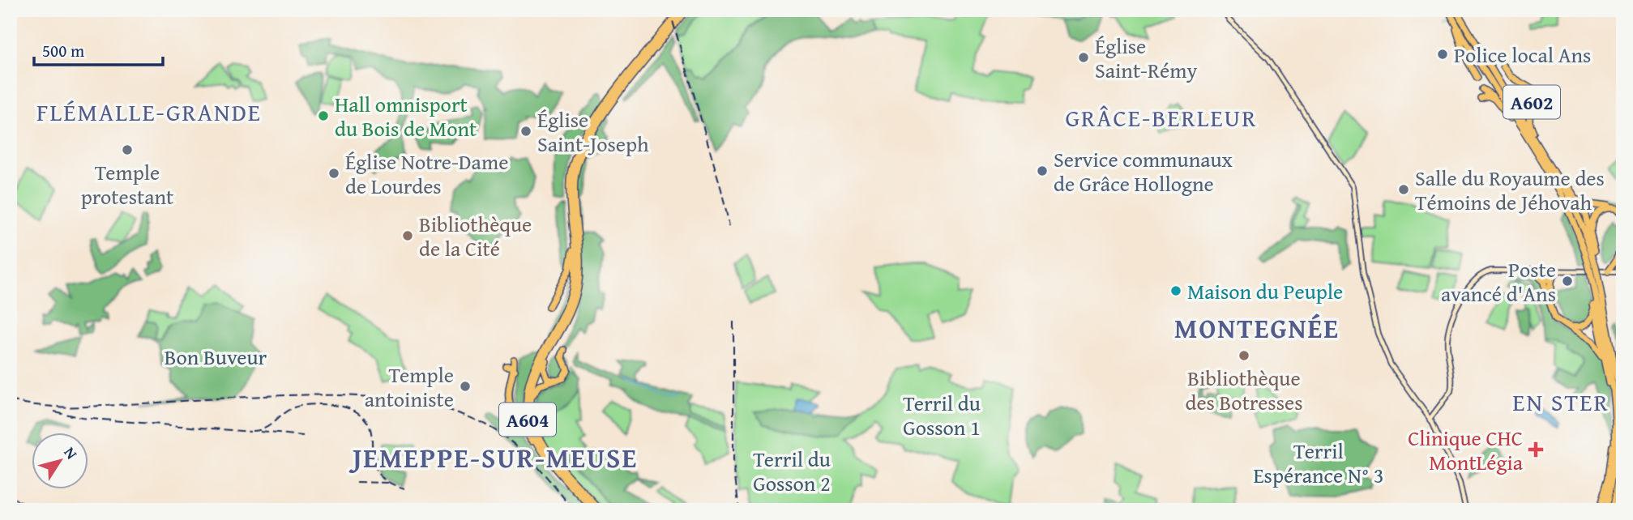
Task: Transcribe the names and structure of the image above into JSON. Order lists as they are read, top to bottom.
{
  "streets": {
    "highway": ["A602", "A604"]
  },
  "districts": [
    "FLÉMALLE-GRANDE",
    "GRÂCE-BERLEUR",
    "MONTEGNÉE",
    "EN STER",
    "JEMEPPE-SUR-MEUSE"
  ],
  "parks": [
    "Bon Buveur",
    "Terril du Gosson 1",
    "Terril Espérance N° 3",
    "Terril du Gosson 2"
  ],
  "places": {
    "other": [
      "Police local Ans",
      "Église Saint-Rémy",
      "Hall omnisport du Bois de Mont",
      "Église Saint-Joseph",
      "Temple protestant",
      "Service communaux de Grâce Hollogne",
      "Église Notre-Dame de Lourdes",
      "Salle du Royaume des Témoins de Jéhovah",
      "Bibliothèque de la Cité",
      "Poste avancé d'Ans",
      "Maison du Peuple",
      "Bibliothèque des Botresses",
      "Temple antoiniste"
    ],
    "health": ["Clinique CHC MontLégia"]
  },
  "scale_bar": "500 m",
  "north": "top right"
}
